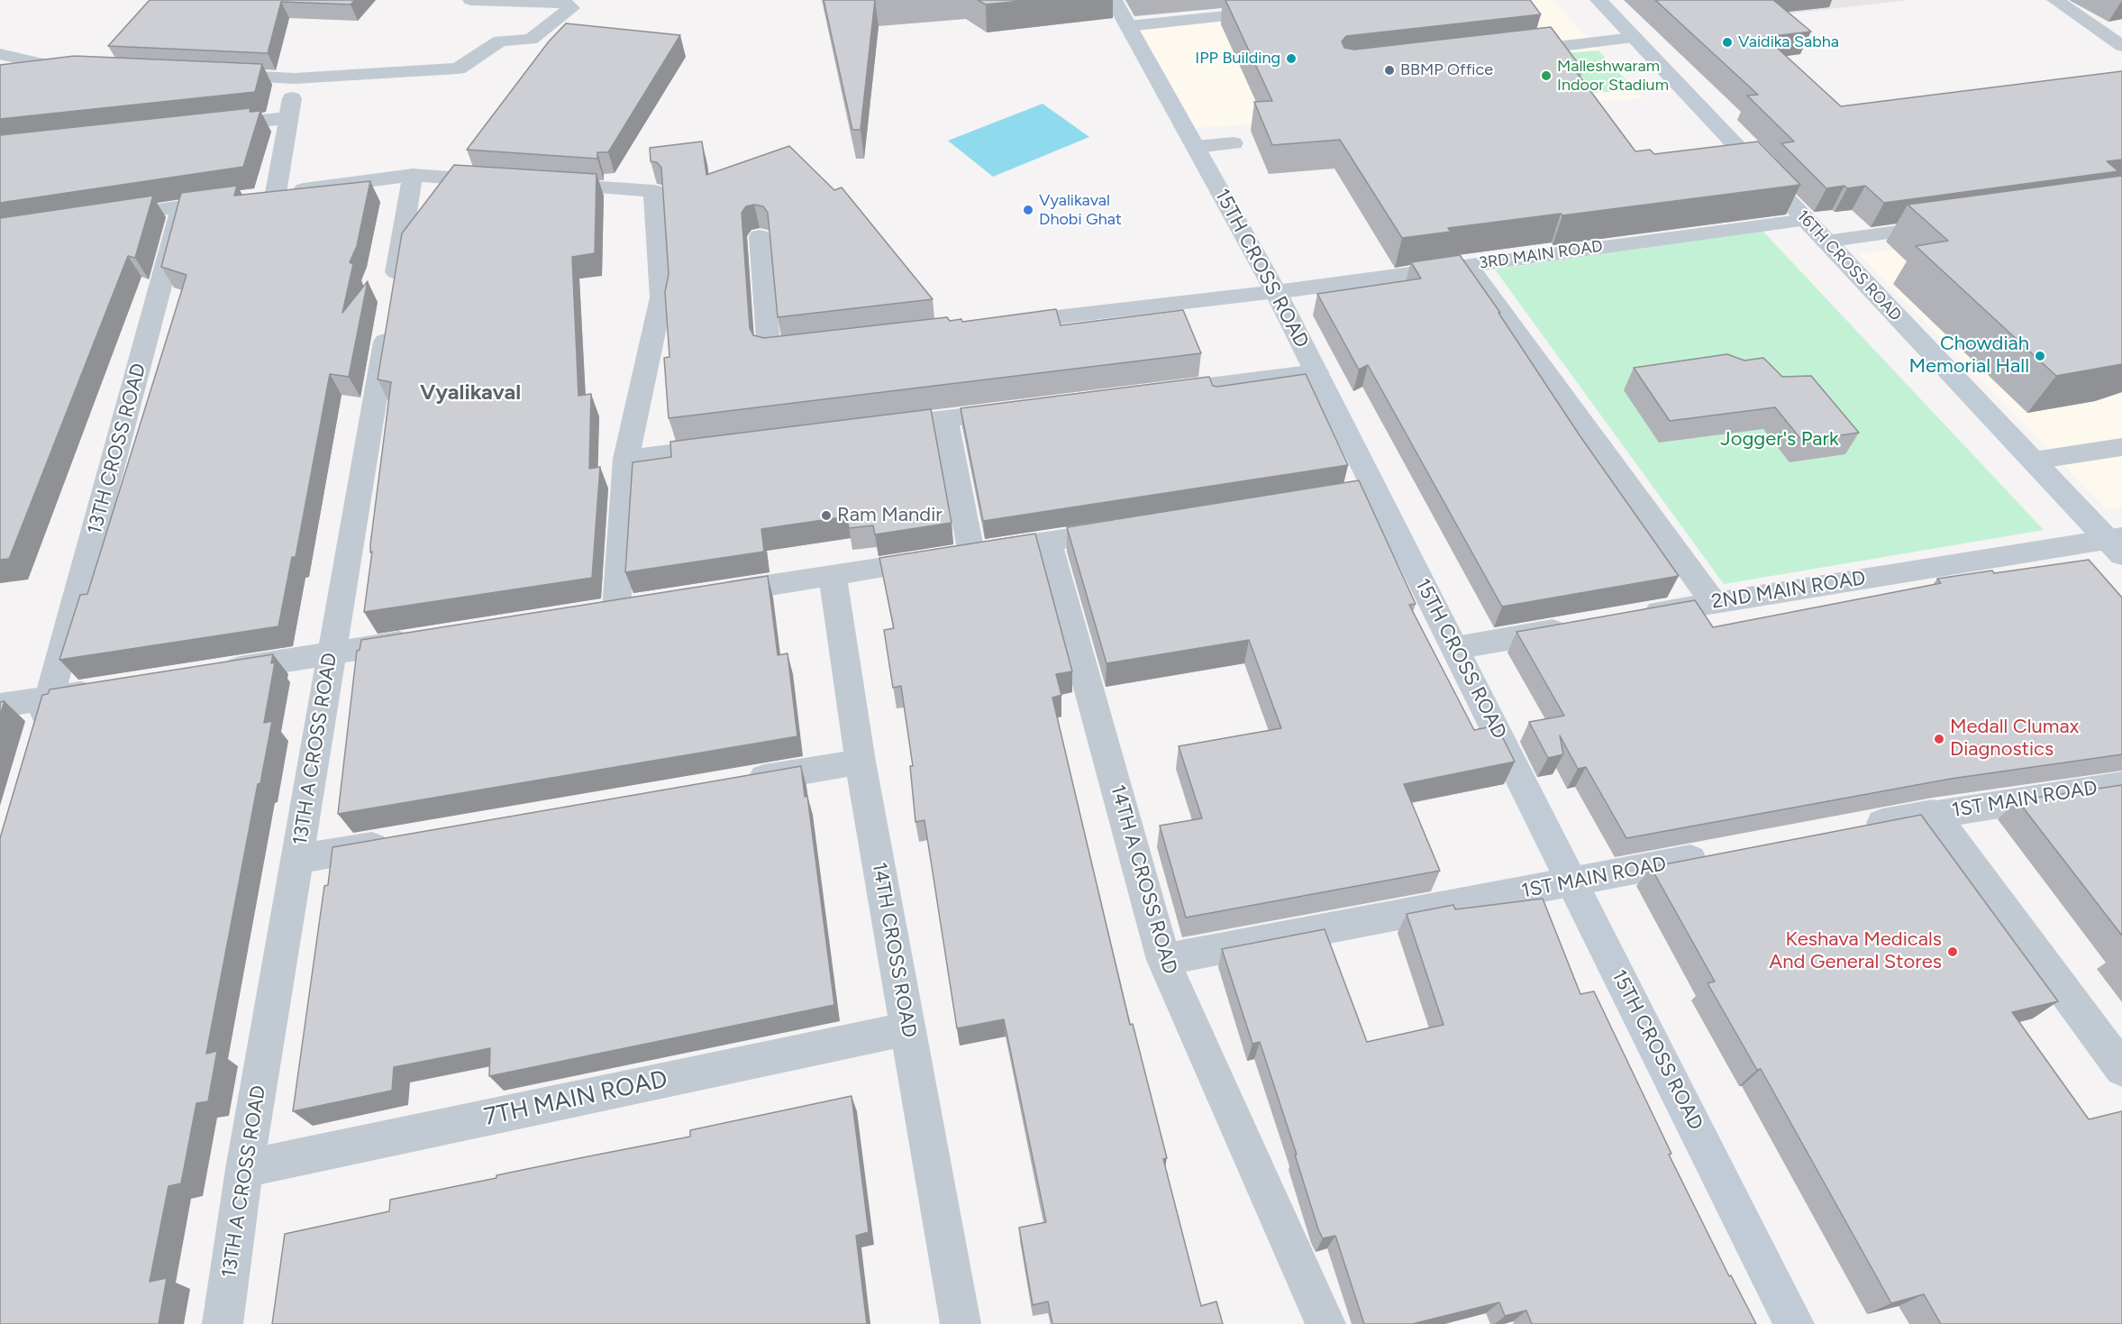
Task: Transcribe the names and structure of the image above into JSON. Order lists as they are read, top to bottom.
{
  "streets": {
    "street": [
      "3RD MAIN ROAD",
      "16TH CROSS ROAD",
      "15TH CROSS ROAD",
      "13TH CROSS ROAD",
      "2ND MAIN ROAD",
      "13TH A CROSS ROAD",
      "1ST MAIN ROAD",
      "14TH A CROSS ROAD",
      "14TH CROSS ROAD",
      "7TH MAIN ROAD"
    ]
  },
  "crossings": [
    ["3RD MAIN ROAD", "16TH CROSS ROAD"],
    ["3RD MAIN ROAD", "15TH CROSS ROAD"],
    ["16TH CROSS ROAD", "2ND MAIN ROAD"],
    ["15TH CROSS ROAD", "1ST MAIN ROAD"],
    ["13TH A CROSS ROAD", "7TH MAIN ROAD"],
    ["1ST MAIN ROAD", "14TH A CROSS ROAD"],
    ["14TH CROSS ROAD", "7TH MAIN ROAD"]
  ],
  "districts": ["Vyalikaval"],
  "parks": ["Jogger's Park"],
  "places": [
    "Vaidika Sabha",
    "IPP Building",
    "BBMP Office",
    "Malleshwaram Indoor Stadium",
    "Vyalikaval Dhobi Ghat",
    "Chowdiah Memorial Hall",
    "Ram Mandir",
    "Medall Clumax Diagnostics",
    "Keshava Medicals And General Stores"
  ]
}
